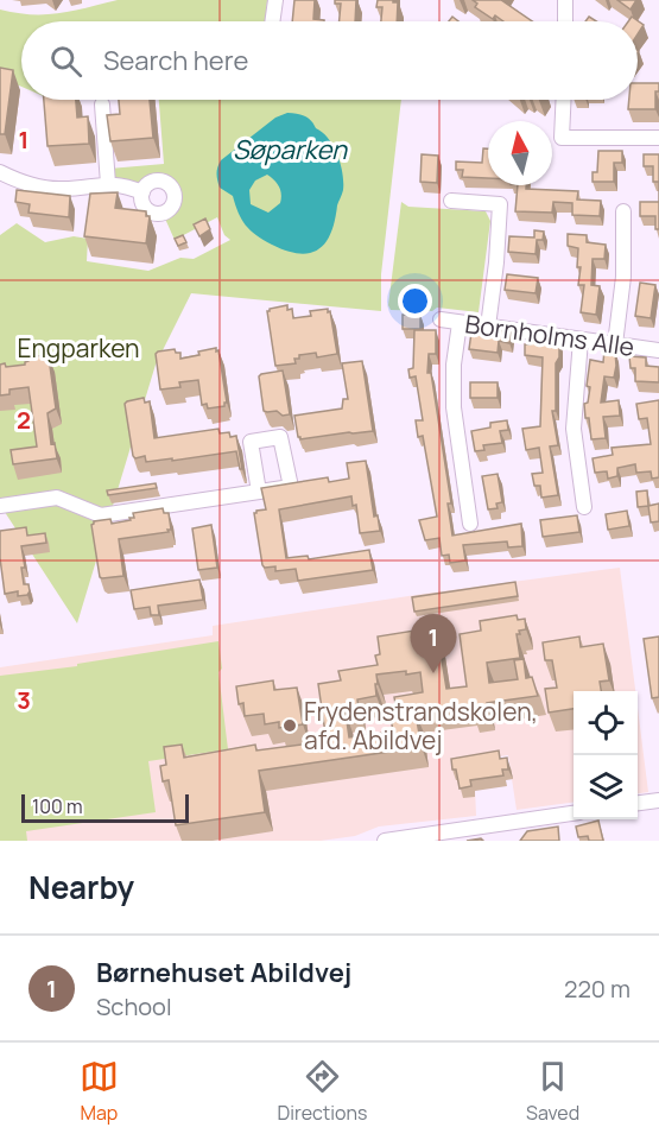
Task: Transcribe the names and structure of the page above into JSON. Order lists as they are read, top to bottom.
{
  "streets": {
    "street": ["Bornholms Alle"]
  },
  "water": ["Søparken"],
  "parks": ["Engparken"],
  "places": ["Frydenstrandskolen, afd. Abildvej"],
  "scale_bar": "100 m",
  "north": "top",
  "page": {
    "search": "Search here",
    "pins": "1",
    "scale": "100 m",
    "heading": "Nearby",
    "list": [
      {
        "mark": "1",
        "name": "Børnehuset Abildvej",
        "note": "School",
        "value": "220 m"
      }
    ],
    "nav": ["Map", "Directions", "Saved"]
  },
  "grid": {
    "rows": ["1", "2", "3"]
  }
}
